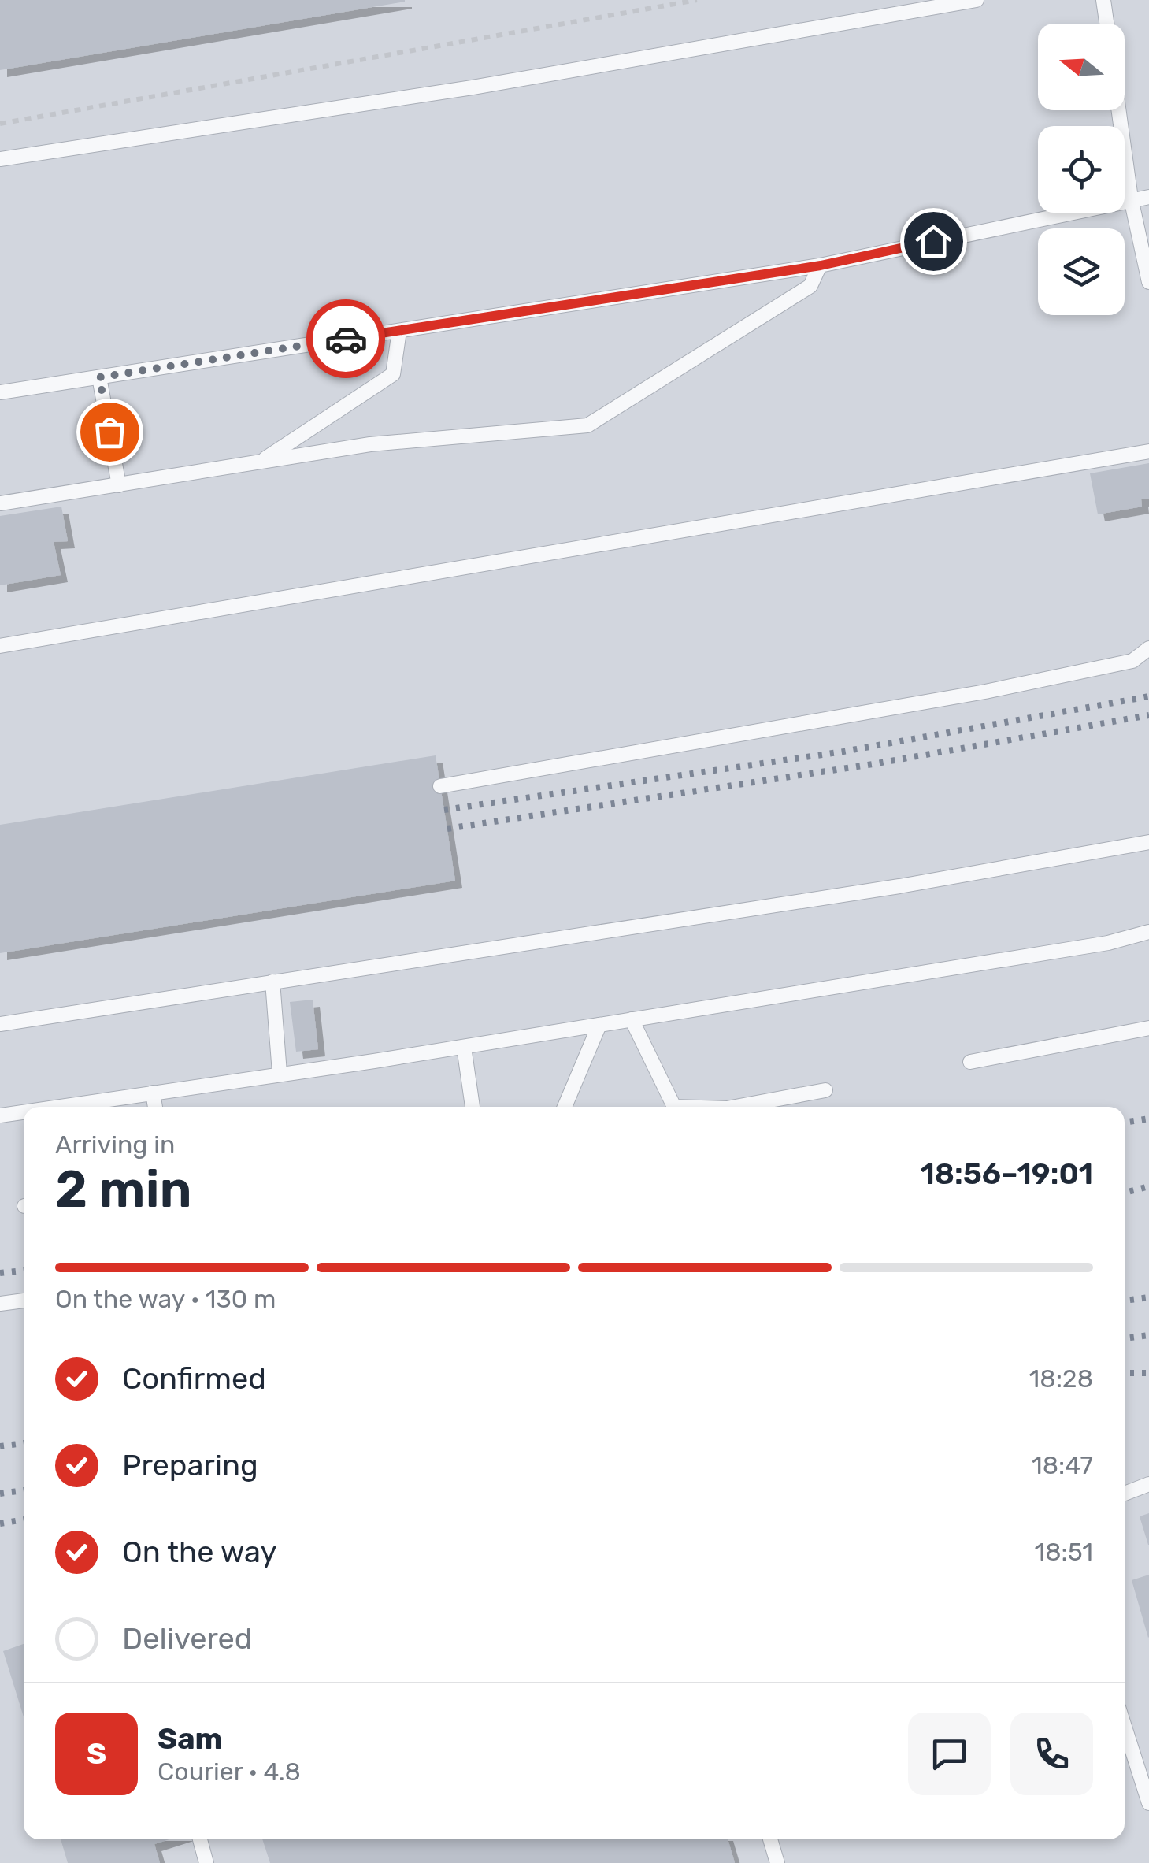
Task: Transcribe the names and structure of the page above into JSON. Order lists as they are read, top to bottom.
{
  "north": "left",
  "page": {
    "heading": ["2 min", "Arriving in", "18:56–19:01"],
    "panel": ["Sam", "Courier · 4.8"],
    "bar": "On the way · 130 m",
    "list": [
      ["Confirmed", "18:28"],
      ["Preparing", "18:47"],
      ["On the way", "18:51"],
      "Delivered"
    ],
    "round": "S"
  }
}
